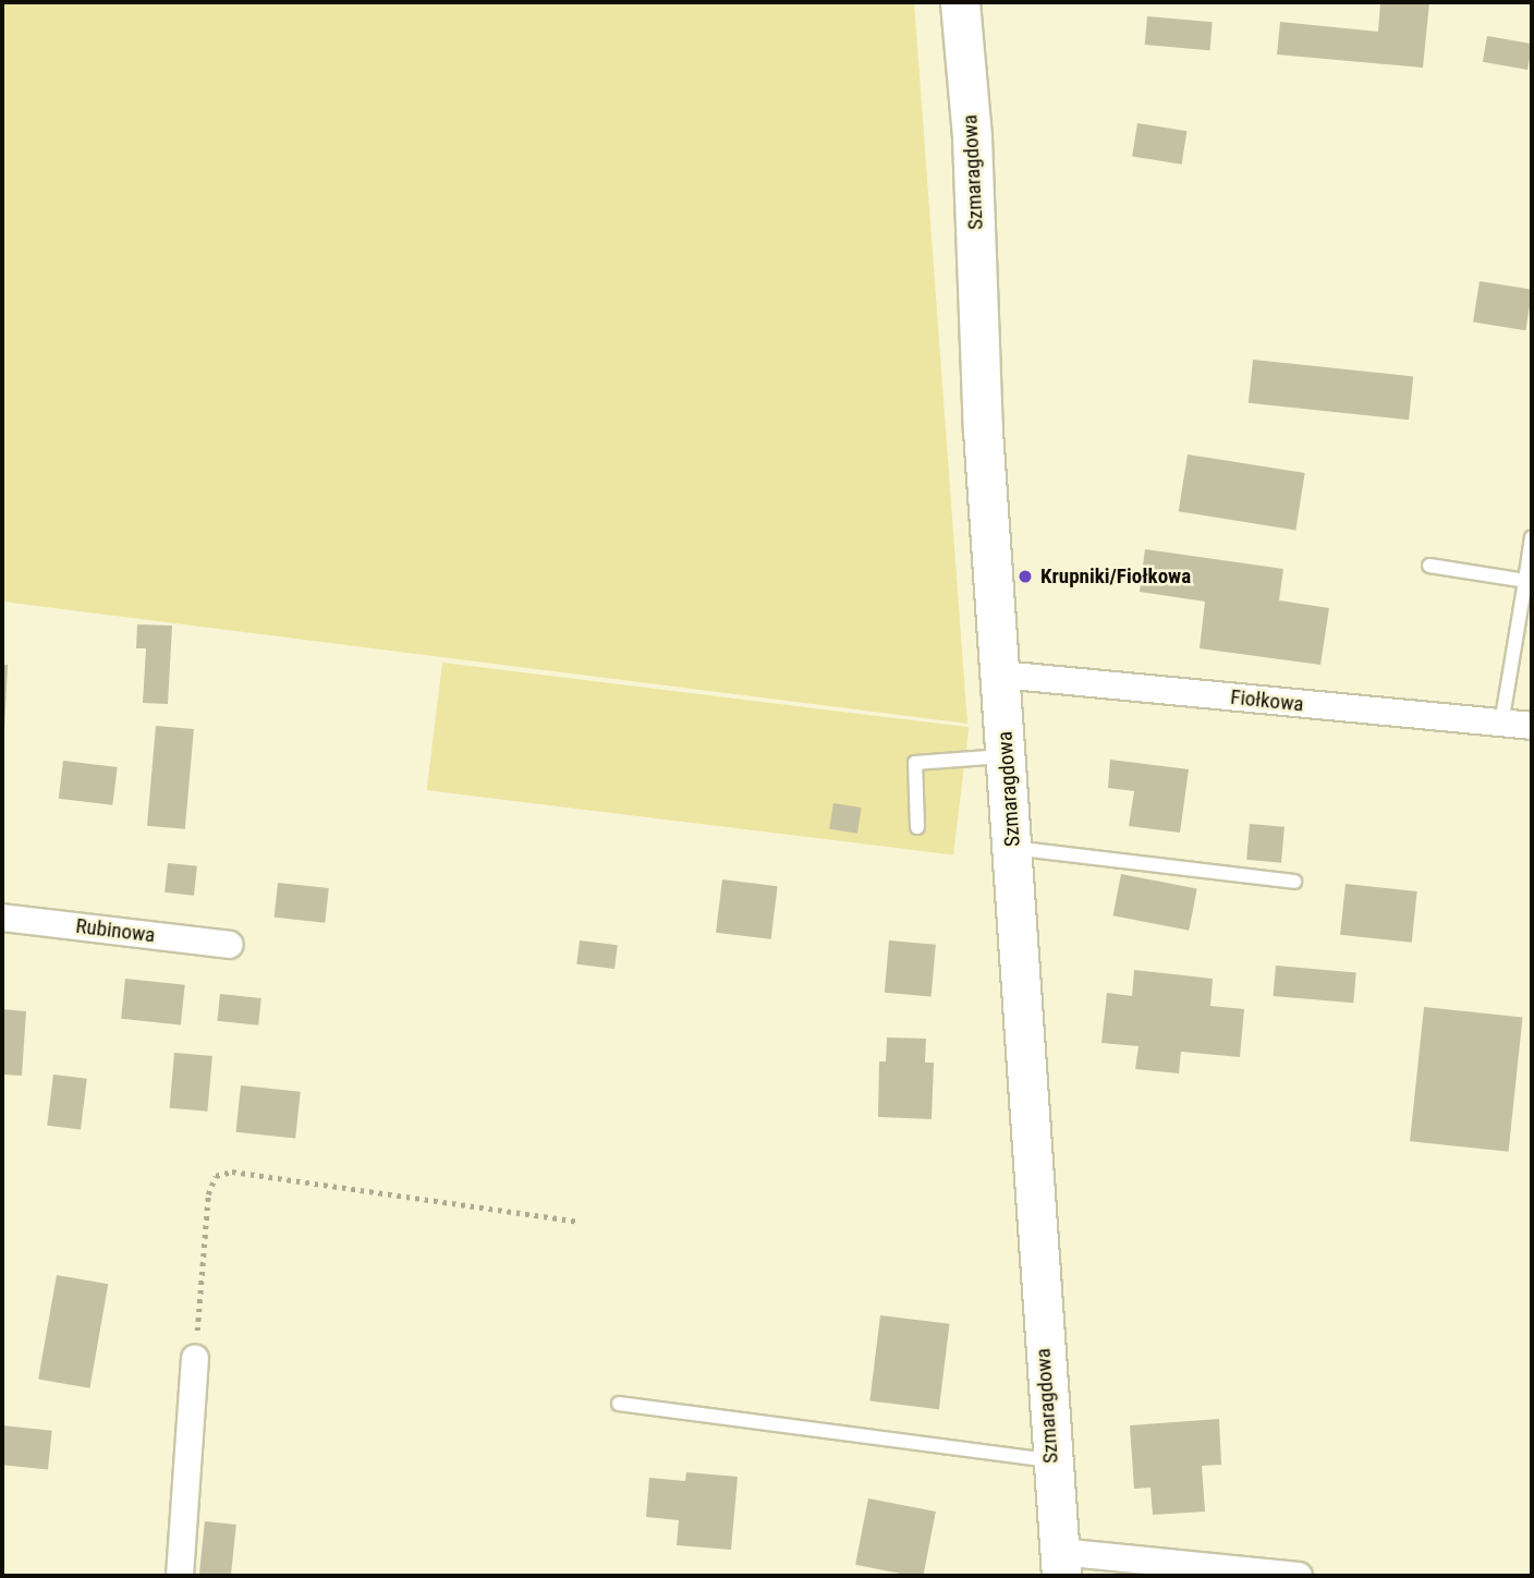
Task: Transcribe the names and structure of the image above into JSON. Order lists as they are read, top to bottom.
{
  "streets": {
    "street": ["Szmaragdowa", "Fiołkowa", "Rubinowa"]
  },
  "crossings": [
    ["Szmaragdowa", "Fiołkowa"]
  ],
  "places": ["Krupniki/Fiołkowa"]
}
